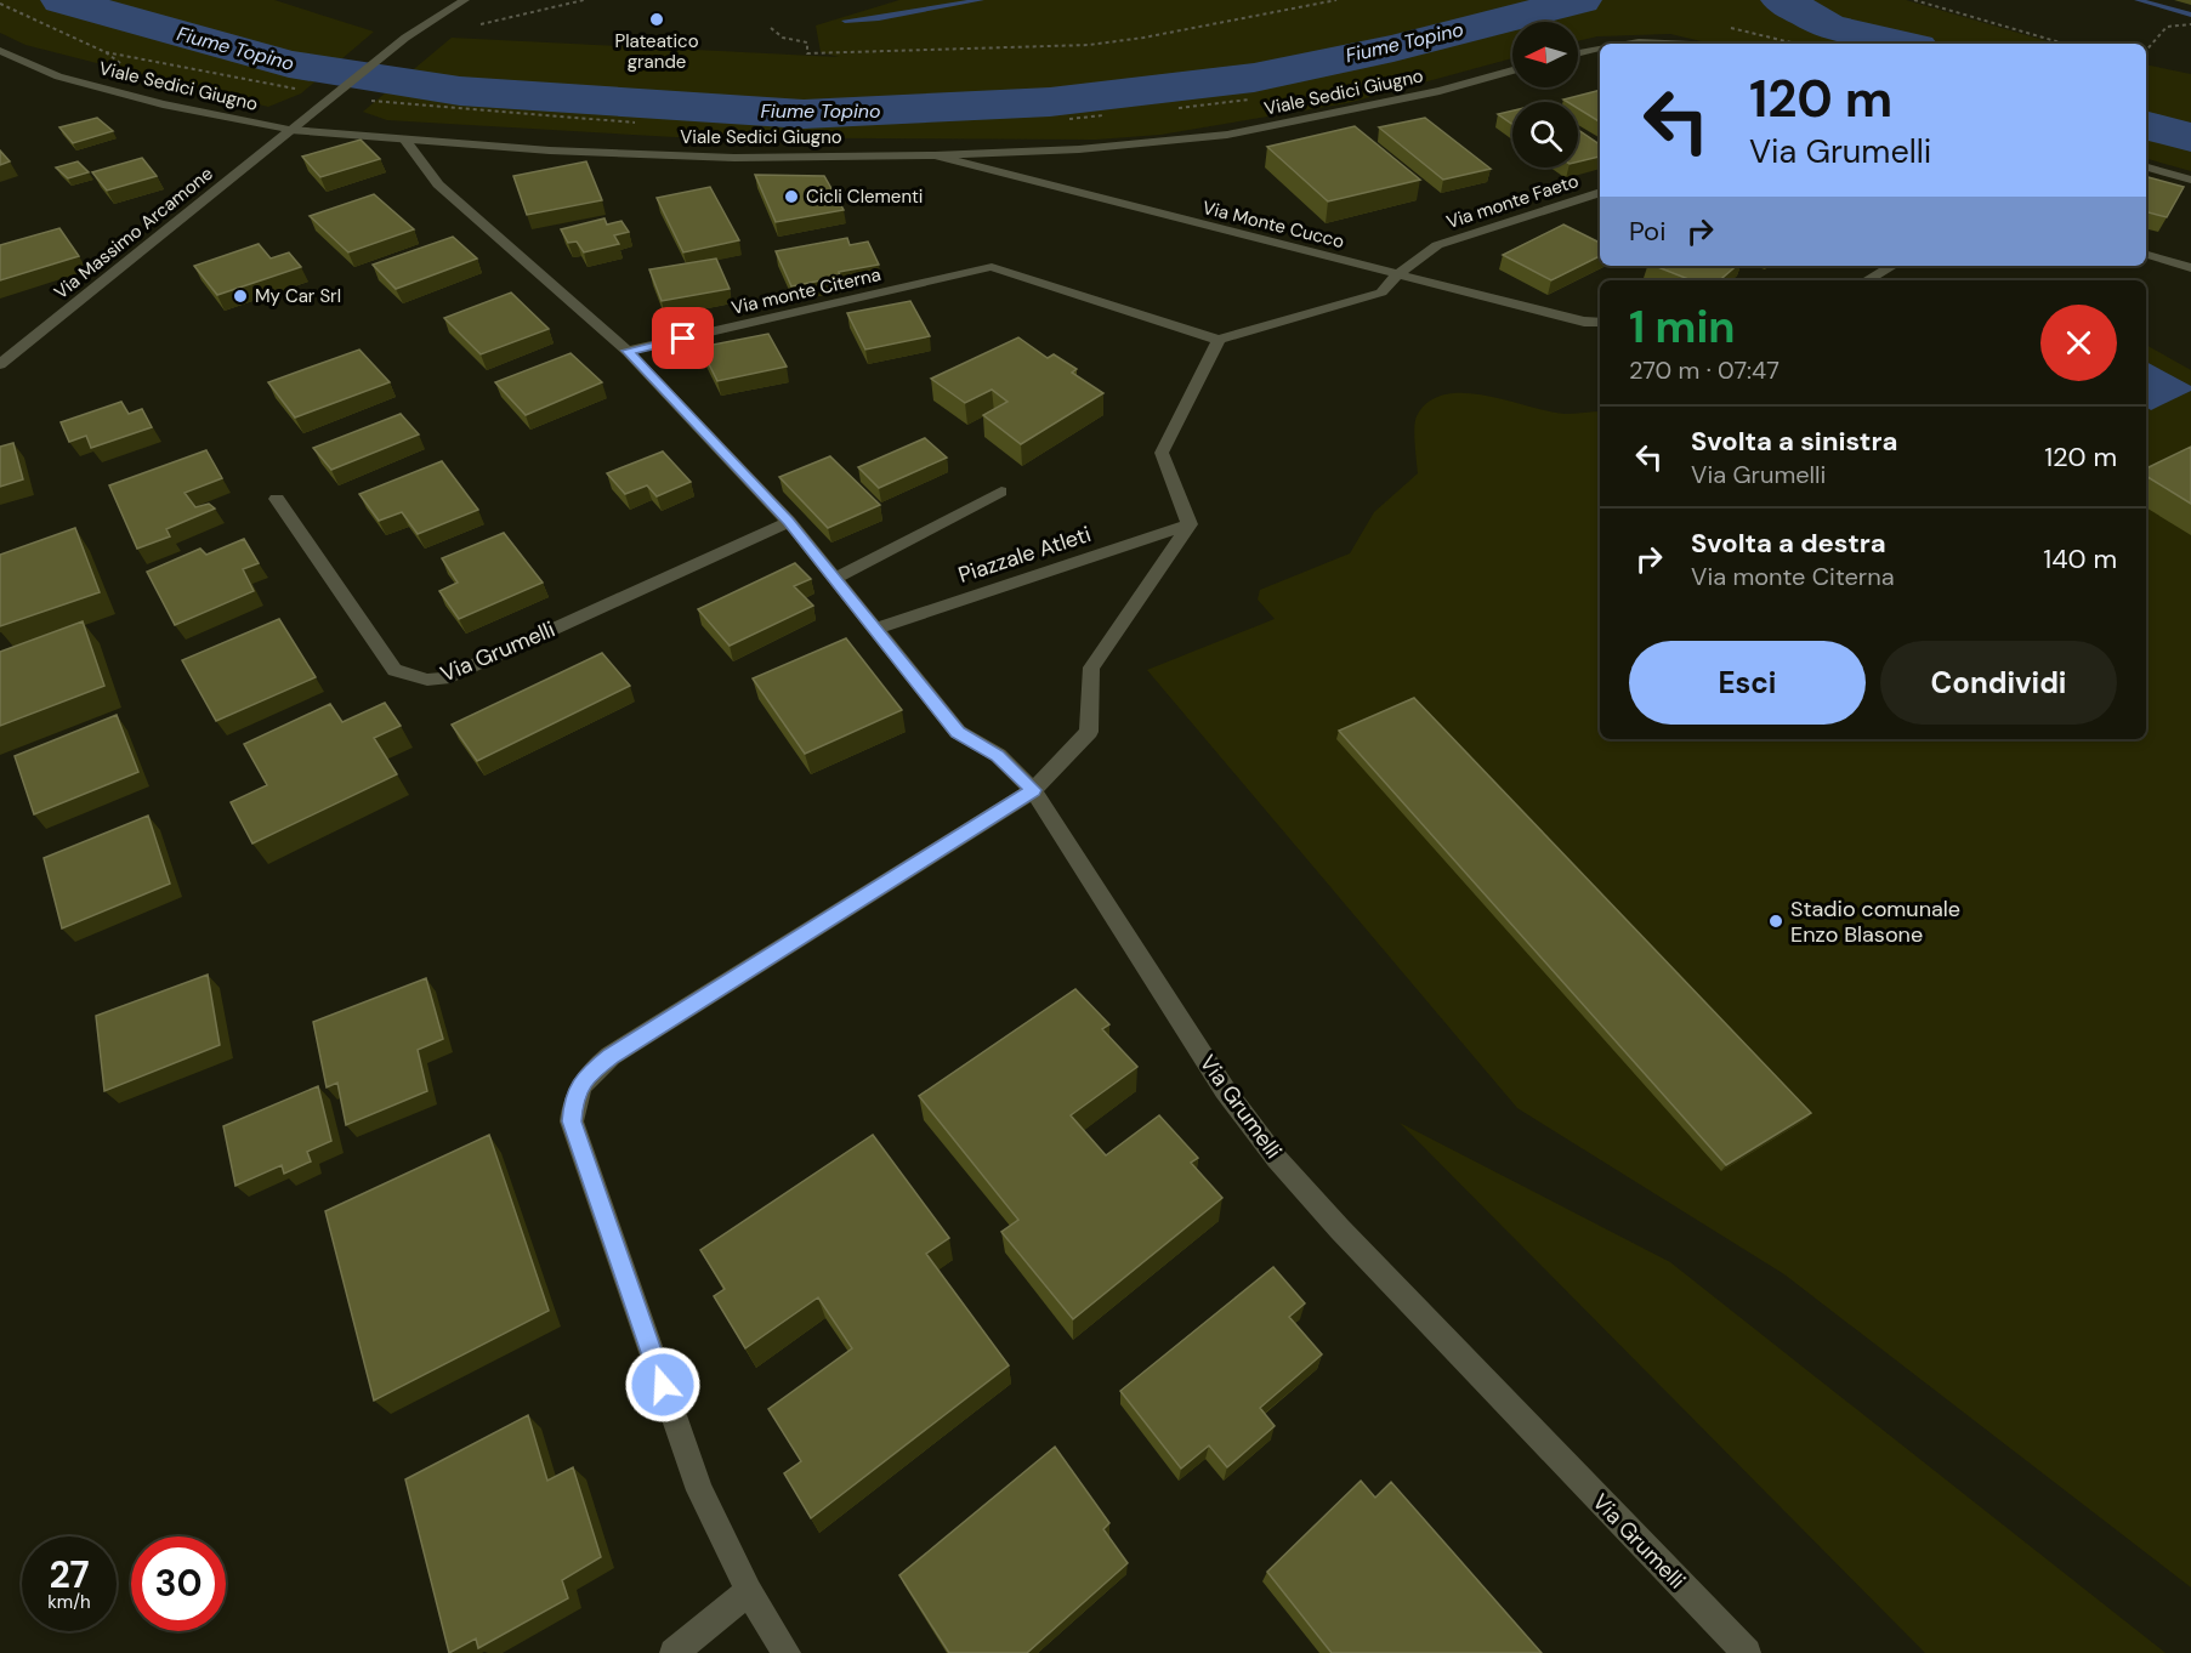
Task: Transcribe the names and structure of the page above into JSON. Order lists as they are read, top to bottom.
{
  "streets": {
    "street": [
      "Viale Sedici Giugno",
      "Via monte Faeto",
      "Via Monte Cucco",
      "Via Massimo Arcamone",
      "Via monte Citerna",
      "Piazzale Atleti",
      "Via Grumelli"
    ]
  },
  "crossings": [
    ["Viale Sedici Giugno", "Via Monte Cucco"],
    ["Viale Sedici Giugno", "Via Massimo Arcamone"],
    ["Viale Sedici Giugno", "Via Grumelli"],
    ["Via monte Faeto", "Via Monte Cucco"],
    ["Via monte Citerna", "Via Grumelli"],
    ["Piazzale Atleti", "Via Grumelli"]
  ],
  "water": ["Fiume Topino"],
  "places": [
    "Plateatico grande",
    "Cicli Clementi",
    "My Car Srl",
    "Stadio comunale Enzo Blasone"
  ],
  "north": "left",
  "page": {
    "turn": ["120 m", "Via Grumelli"],
    "then": "Poi",
    "heading": ["1 min", "270 m · 07:47"],
    "list": [
      {
        "name": "Svolta a sinistra",
        "note": "Via Grumelli",
        "value": "120 m"
      },
      {
        "name": "Svolta a destra",
        "note": "Via monte Citerna",
        "value": "140 m"
      }
    ],
    "buttons": ["Esci", "Condividi"],
    "speed": "27 km/h",
    "limit": "30"
  }
}
